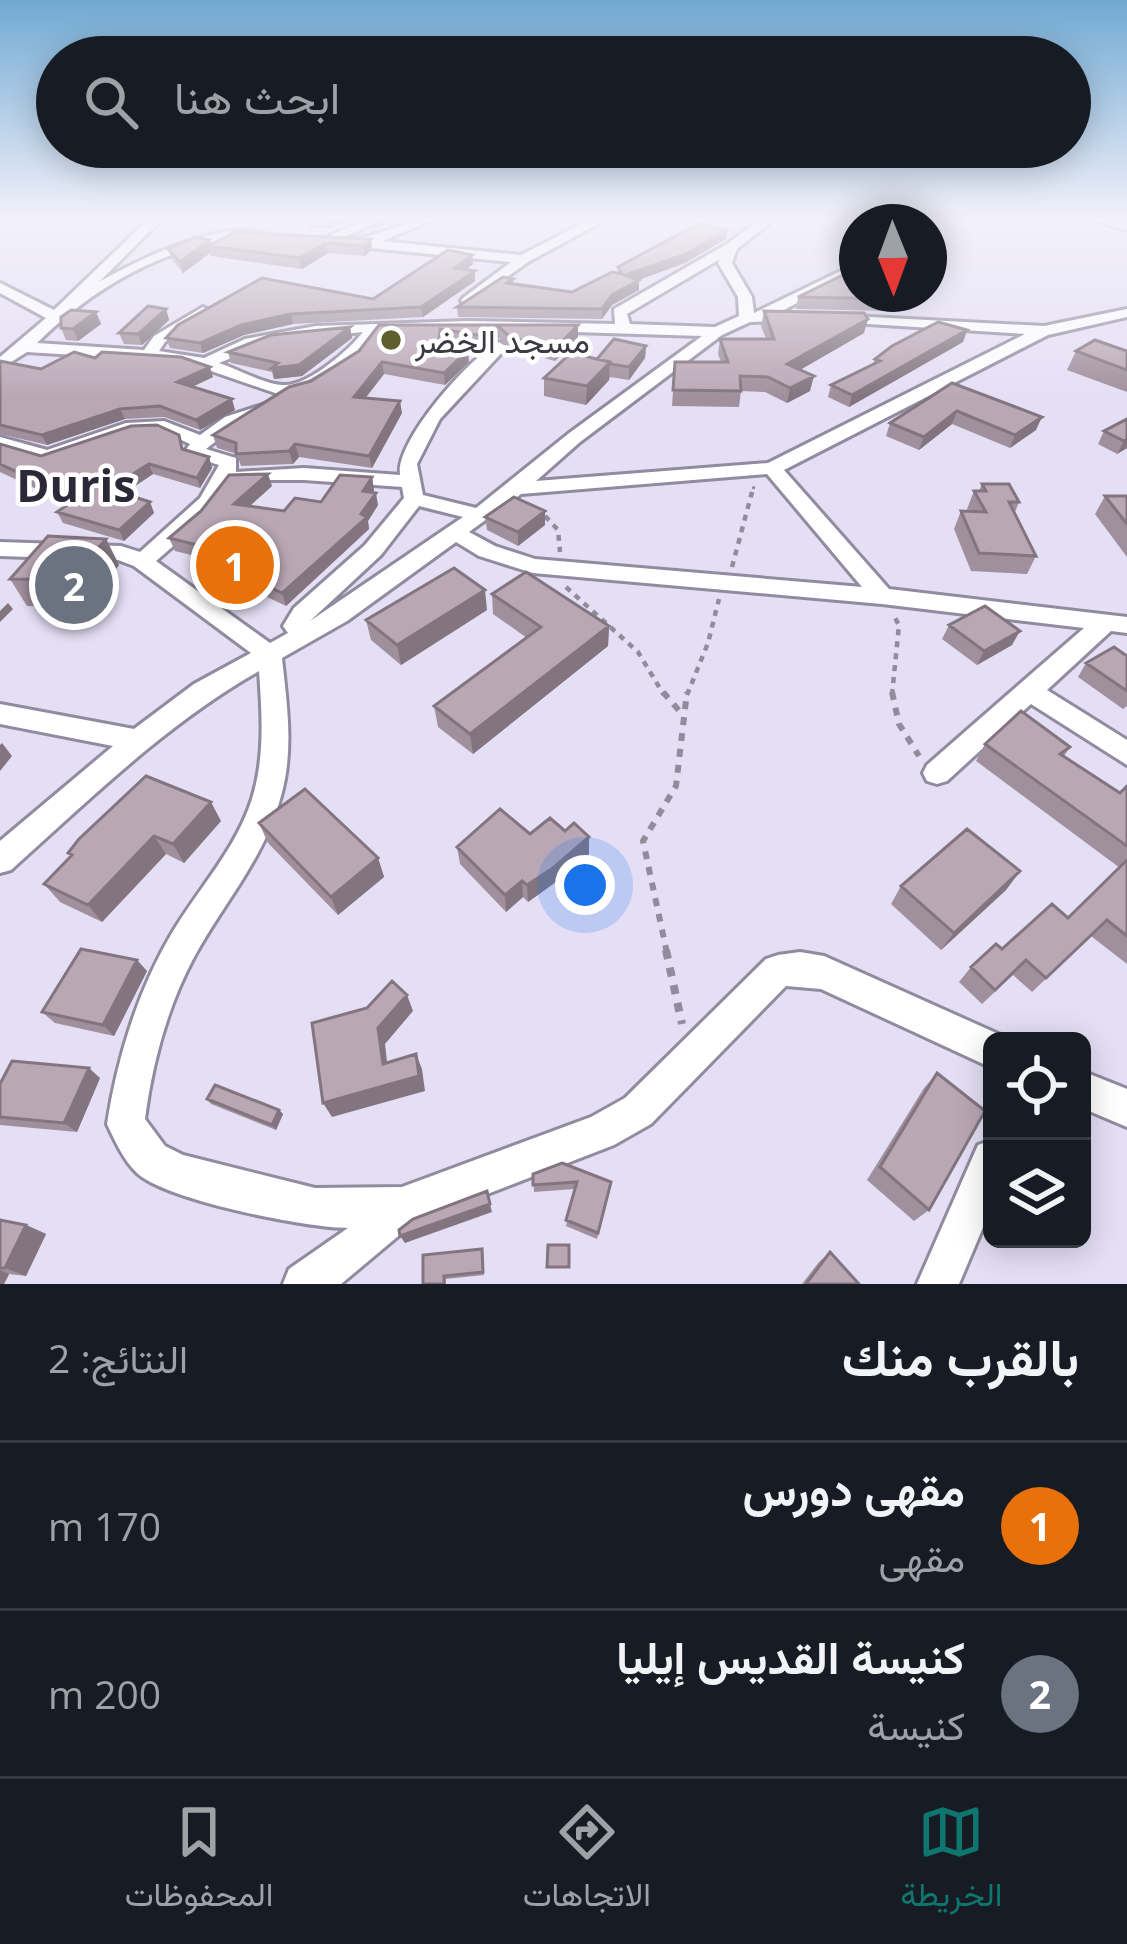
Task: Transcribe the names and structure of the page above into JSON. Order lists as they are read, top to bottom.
{
  "districts": ["Duris"],
  "places": ["مسجد الخضر"],
  "north": "bottom",
  "page": {
    "search": "ابحث هنا",
    "pins": ["1", "2"],
    "heading": ["بالقرب منك", "النتائج: 2"],
    "list": [
      {
        "mark": "1",
        "name": "مقهى دورس",
        "note": "مقهى",
        "value": "170 m"
      },
      {
        "mark": "2",
        "name": "كنيسة القديس إيليا",
        "note": "كنيسة",
        "value": "200 m"
      }
    ],
    "nav": ["الخريطة", "الاتجاهات", "المحفوظات"]
  }
}
